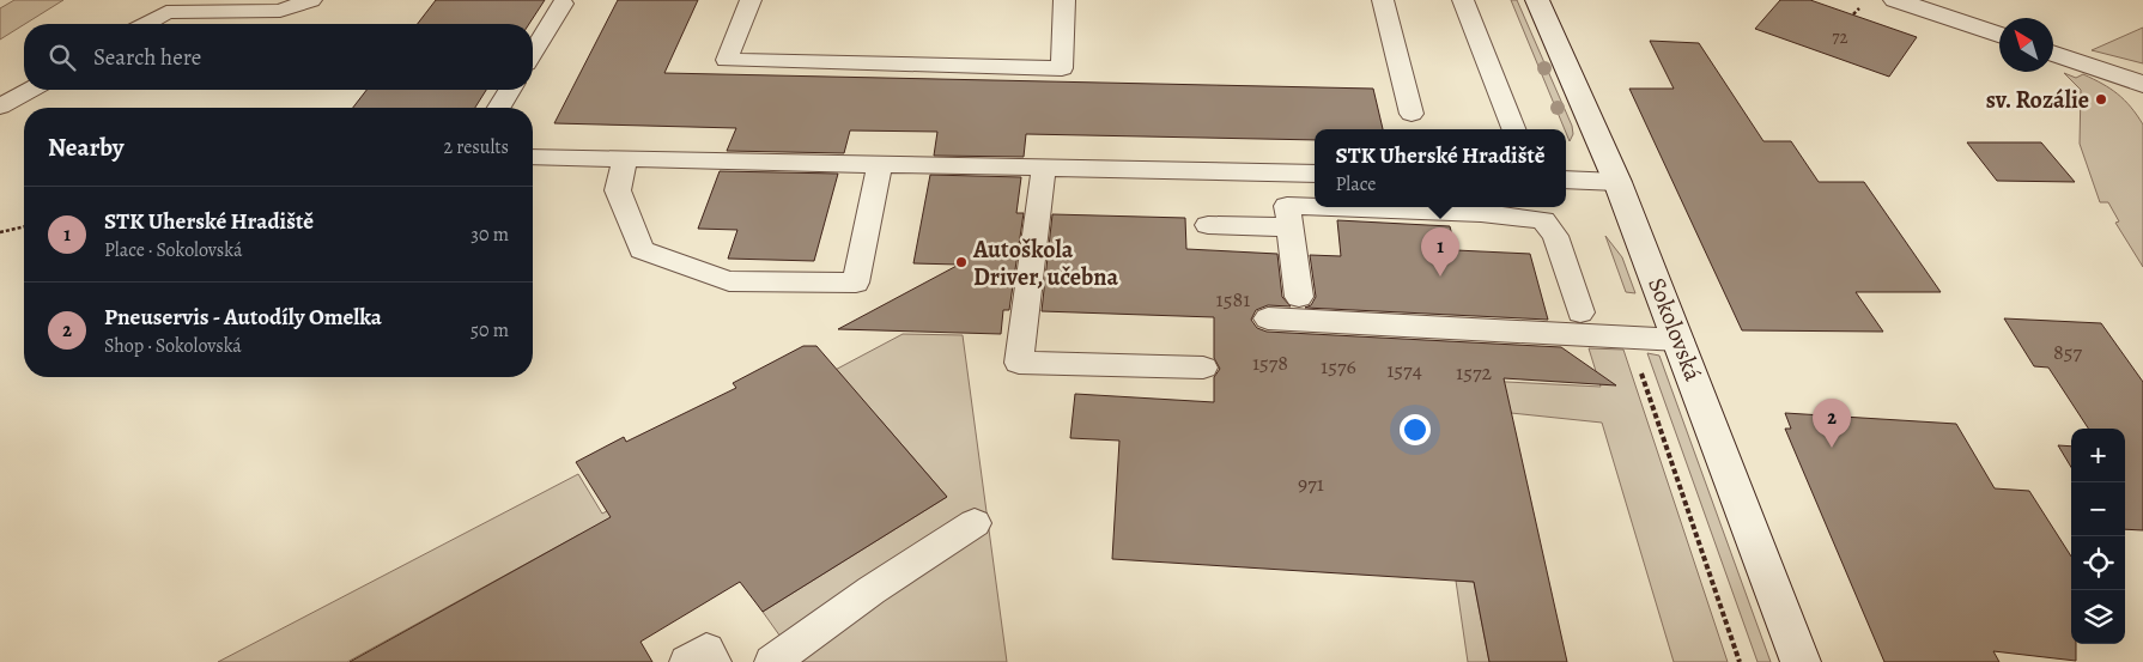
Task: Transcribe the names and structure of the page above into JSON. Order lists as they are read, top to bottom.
{
  "streets": {
    "main road": ["Sokolovská"]
  },
  "places": ["sv. Rozálie", "Autoškola Driver, učebna"],
  "house_numbers": [
    "72",
    "1581",
    "857",
    "1578",
    "1576",
    "1574",
    "1572",
    "971"
  ],
  "north": "top left",
  "page": {
    "search": "Search here",
    "heading": ["Nearby", "2 results"],
    "popup": ["STK Uherské Hradiště", "Place"],
    "list": [
      {
        "mark": "1",
        "name": "STK Uherské Hradiště",
        "note": "Place · Sokolovská",
        "value": "30 m"
      },
      {
        "mark": "2",
        "name": "Pneuservis - Autodíly Omelka",
        "note": "Shop · Sokolovská",
        "value": "50 m"
      }
    ],
    "pins": ["1", "2"],
    "map_buttons": ["+", "−"]
  }
}
